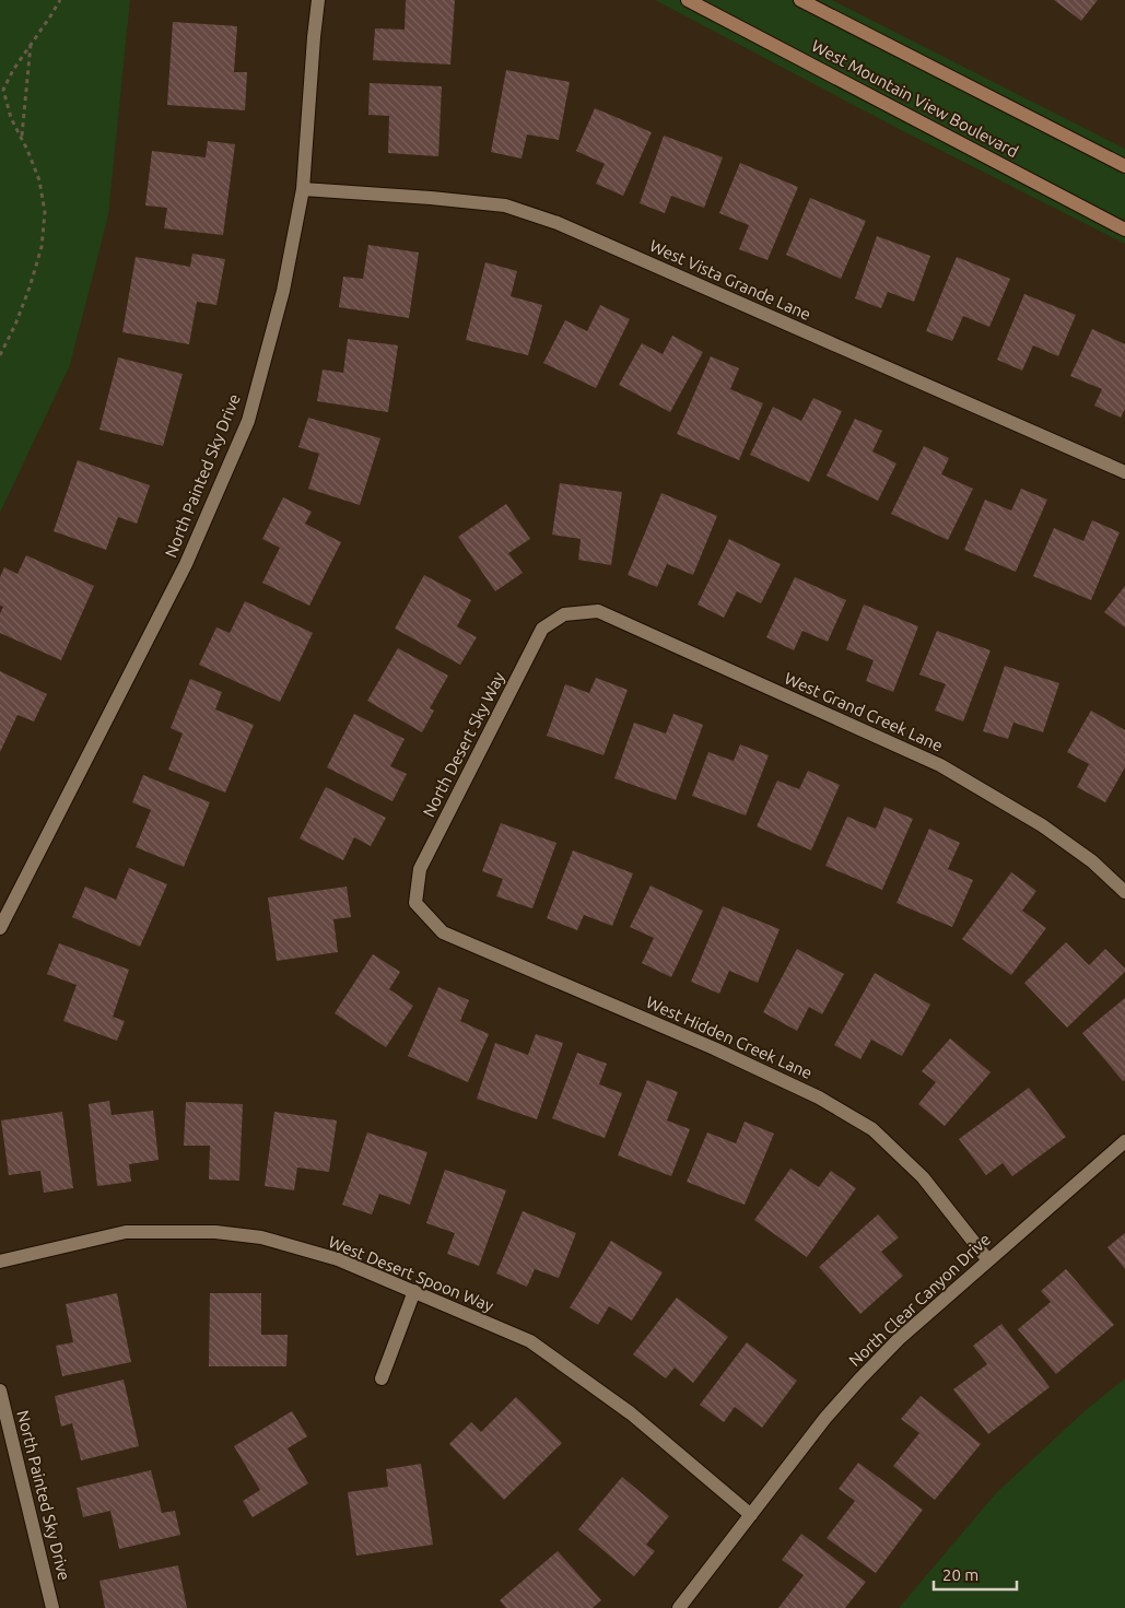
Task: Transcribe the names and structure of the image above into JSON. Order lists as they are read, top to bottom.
{
  "streets": {
    "street": [
      "West Mountain View Boulevard",
      "West Vista Grande Lane",
      "North Painted Sky Drive",
      "West Grand Creek Lane",
      "North Desert Sky Way",
      "West Hidden Creek Lane",
      "West Desert Spoon Way",
      "North Clear Canyon Drive"
    ]
  },
  "crossings": [
    ["West Vista Grande Lane", "North Painted Sky Drive"],
    ["West Grand Creek Lane", "North Desert Sky Way"],
    ["North Desert Sky Way", "West Hidden Creek Lane"],
    ["West Hidden Creek Lane", "North Clear Canyon Drive"],
    ["West Desert Spoon Way", "North Clear Canyon Drive"]
  ],
  "scale_bar": "20 m"
}
